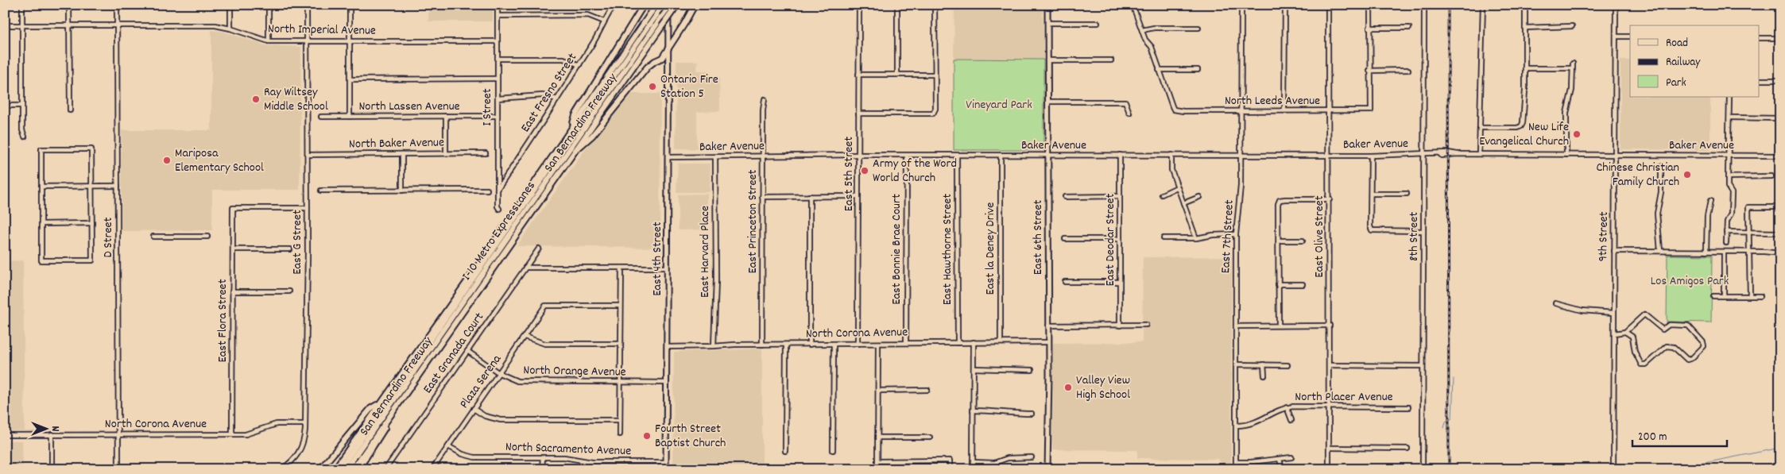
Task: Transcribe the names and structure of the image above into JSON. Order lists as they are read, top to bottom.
{
  "streets": {
    "highway": ["San Bernardino Freeway", "I-10 Metro ExpressLanes"],
    "main road": ["East 6th Street", "East 4th Street"],
    "street": [
      "North Imperial Avenue",
      "East Fresno Street",
      "North Leeds Avenue",
      "North Lassen Avenue",
      "I Street",
      "North Baker Avenue",
      "Baker Avenue",
      "East 5th Street",
      "East Princeton Street",
      "East 7th Street",
      "East Olive Street",
      "8th Street",
      "9th Street",
      "D Street",
      "East Deodar Street",
      "East G Street",
      "East la Deney Drive",
      "East Bonnie Brae Court",
      "East Hawthorne Street",
      "East Harvard Place",
      "East Flora Street",
      "North Corona Avenue",
      "East Granada Court",
      "North Orange Avenue",
      "Plaza Serena",
      "North Placer Avenue",
      "North Sacramento Avenue"
    ]
  },
  "crossings": [
    ["North Imperial Avenue", "I Street"],
    ["North Imperial Avenue", "D Street"],
    ["North Imperial Avenue", "East G Street"],
    ["East Fresno Street", "I Street"],
    ["North Leeds Avenue", "East 7th Street"],
    ["North Leeds Avenue", "East Olive Street"],
    ["North Lassen Avenue", "I Street"],
    ["San Bernardino Freeway", "I-10 Metro ExpressLanes"],
    ["San Bernardino Freeway", "East 4th Street"],
    ["North Baker Avenue", "East G Street"],
    ["Baker Avenue", "East 5th Street"],
    ["Baker Avenue", "East Princeton Street"],
    ["Baker Avenue", "East 7th Street"],
    ["Baker Avenue", "East Olive Street"],
    ["Baker Avenue", "8th Street"],
    ["Baker Avenue", "9th Street"],
    ["Baker Avenue", "East 6th Street"],
    ["Baker Avenue", "East Deodar Street"],
    ["Baker Avenue", "East la Deney Drive"],
    ["Baker Avenue", "East Bonnie Brae Court"],
    ["Baker Avenue", "East Hawthorne Street"],
    ["Baker Avenue", "East Harvard Place"],
    ["Baker Avenue", "East 4th Street"],
    ["East 5th Street", "North Corona Avenue"],
    ["East Princeton Street", "North Corona Avenue"],
    ["I-10 Metro ExpressLanes", "East 4th Street"],
    ["East 7th Street", "North Placer Avenue"],
    ["East Olive Street", "North Placer Avenue"],
    ["D Street", "North Corona Avenue"],
    ["East 6th Street", "North Corona Avenue"],
    ["East G Street", "East Flora Street"],
    ["East G Street", "North Corona Avenue"],
    ["East la Deney Drive", "North Corona Avenue"],
    ["East Bonnie Brae Court", "North Corona Avenue"],
    ["East Hawthorne Street", "North Corona Avenue"],
    ["East Harvard Place", "North Corona Avenue"],
    ["East 4th Street", "North Corona Avenue"],
    ["East 4th Street", "North Orange Avenue"],
    ["East 4th Street", "North Sacramento Avenue"],
    ["East Flora Street", "North Corona Avenue"],
    ["East Granada Court", "North Orange Avenue"],
    ["North Orange Avenue", "Plaza Serena"],
    ["Plaza Serena", "North Sacramento Avenue"]
  ],
  "parks": ["Vineyard Park", "Los Amigos Park"],
  "places": [
    "Ontario Fire Station 5",
    "Ray Wiltsey Middle School",
    "New Life Evangelical Church",
    "Mariposa Elementary School",
    "Army of the Word World Church",
    "Chinese Christian Family Church",
    "Valley View High School",
    "Fourth Street Baptist Church"
  ],
  "legend": ["Road", "Railway", "Park"],
  "scale_bar": "200 m",
  "north": "right"
}
